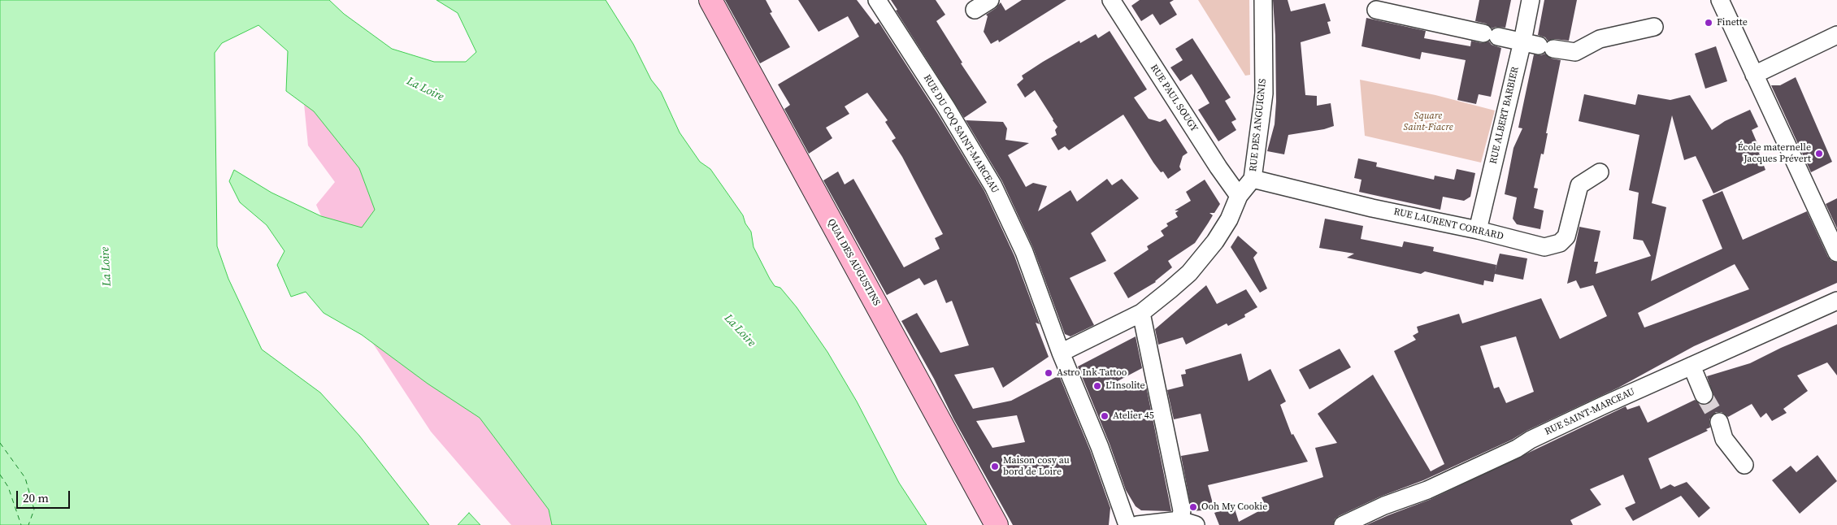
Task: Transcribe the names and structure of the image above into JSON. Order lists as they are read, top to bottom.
{
  "streets": {
    "main road": ["QUAI DES AUGUSTINS"],
    "street": [
      "RUE PAUL SOUGY",
      "RUE ALBERT BARBIER",
      "RUE DES ANGUIGNIS",
      "RUE DU COQ SAINT-MARCEAU",
      "RUE LAURENT CORRARD",
      "RUE SAINT-MARCEAU"
    ]
  },
  "crossings": [
    ["RUE PAUL SOUGY", "RUE DES ANGUIGNIS"],
    ["RUE ALBERT BARBIER", "RUE LAURENT CORRARD"],
    ["RUE DES ANGUIGNIS", "RUE DU COQ SAINT-MARCEAU"],
    ["RUE DES ANGUIGNIS", "RUE LAURENT CORRARD"]
  ],
  "water": ["La Loire"],
  "parks": ["Square Saint-Fiacre"],
  "places": [
    "Finette",
    "École maternelle Jacques Prévert",
    "Astro Ink Tattoo",
    "L'Insolite",
    "Atelier 45",
    "Maison cosy au bord de Loire",
    "Ooh My Cookie"
  ],
  "scale_bar": "20 m"
}
